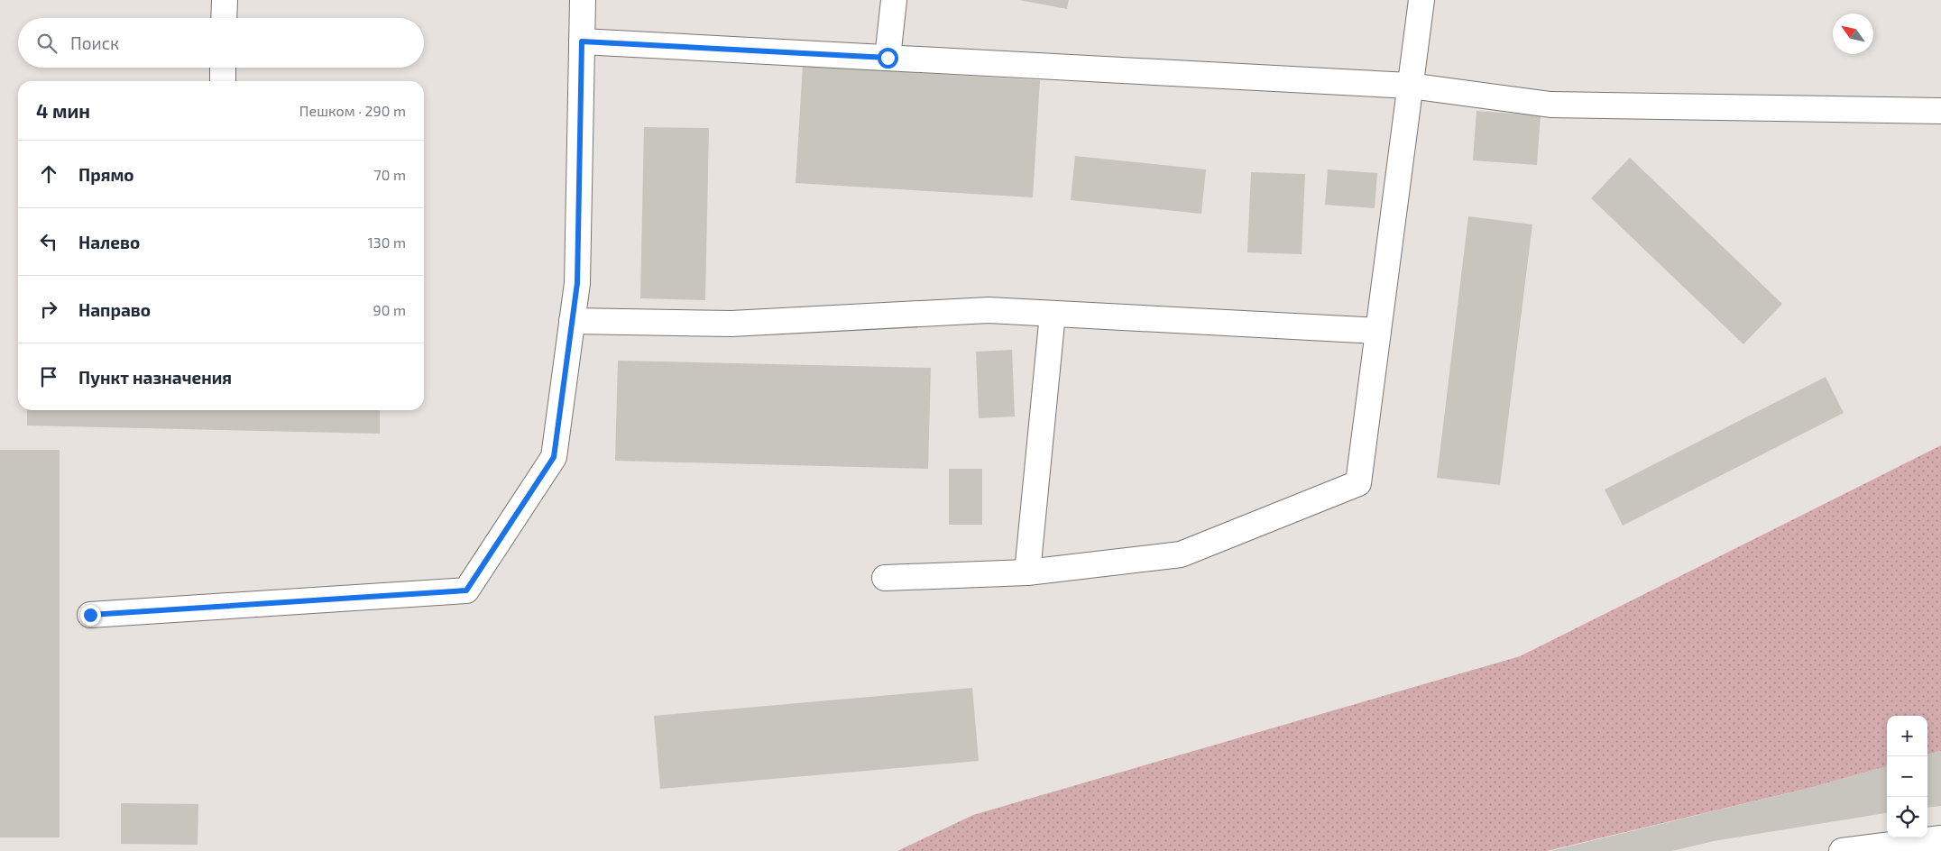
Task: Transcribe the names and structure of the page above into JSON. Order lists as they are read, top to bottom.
{
  "north": "top left",
  "page": {
    "search": "Поиск",
    "heading": ["4 мин", "Пешком · 290 m"],
    "list": [
      ["Прямо", "70 m"],
      ["Налево", "130 m"],
      ["Направо", "90 m"],
      "Пункт назначения"
    ],
    "map_buttons": ["+", "−"]
  }
}
